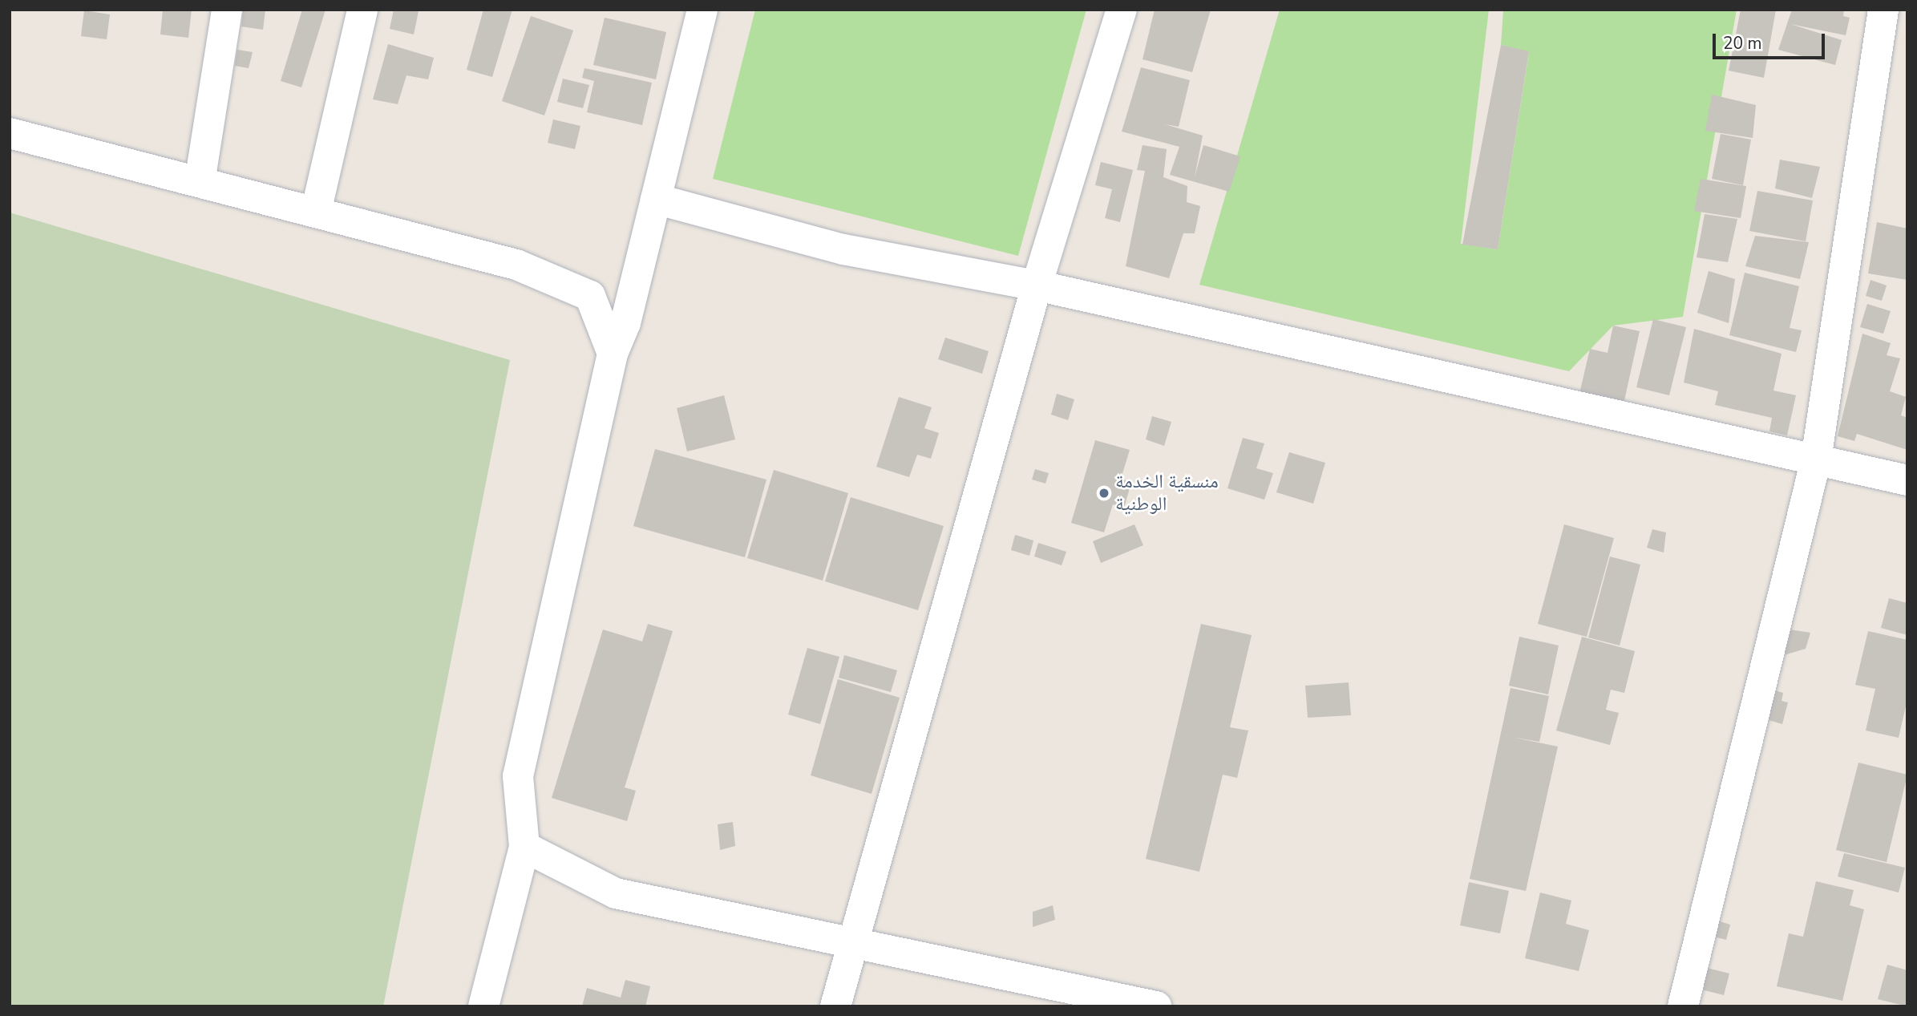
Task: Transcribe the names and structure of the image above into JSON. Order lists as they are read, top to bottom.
{
  "places": ["منسقية الخدمة الوطنية"],
  "scale_bar": "20 m"
}
